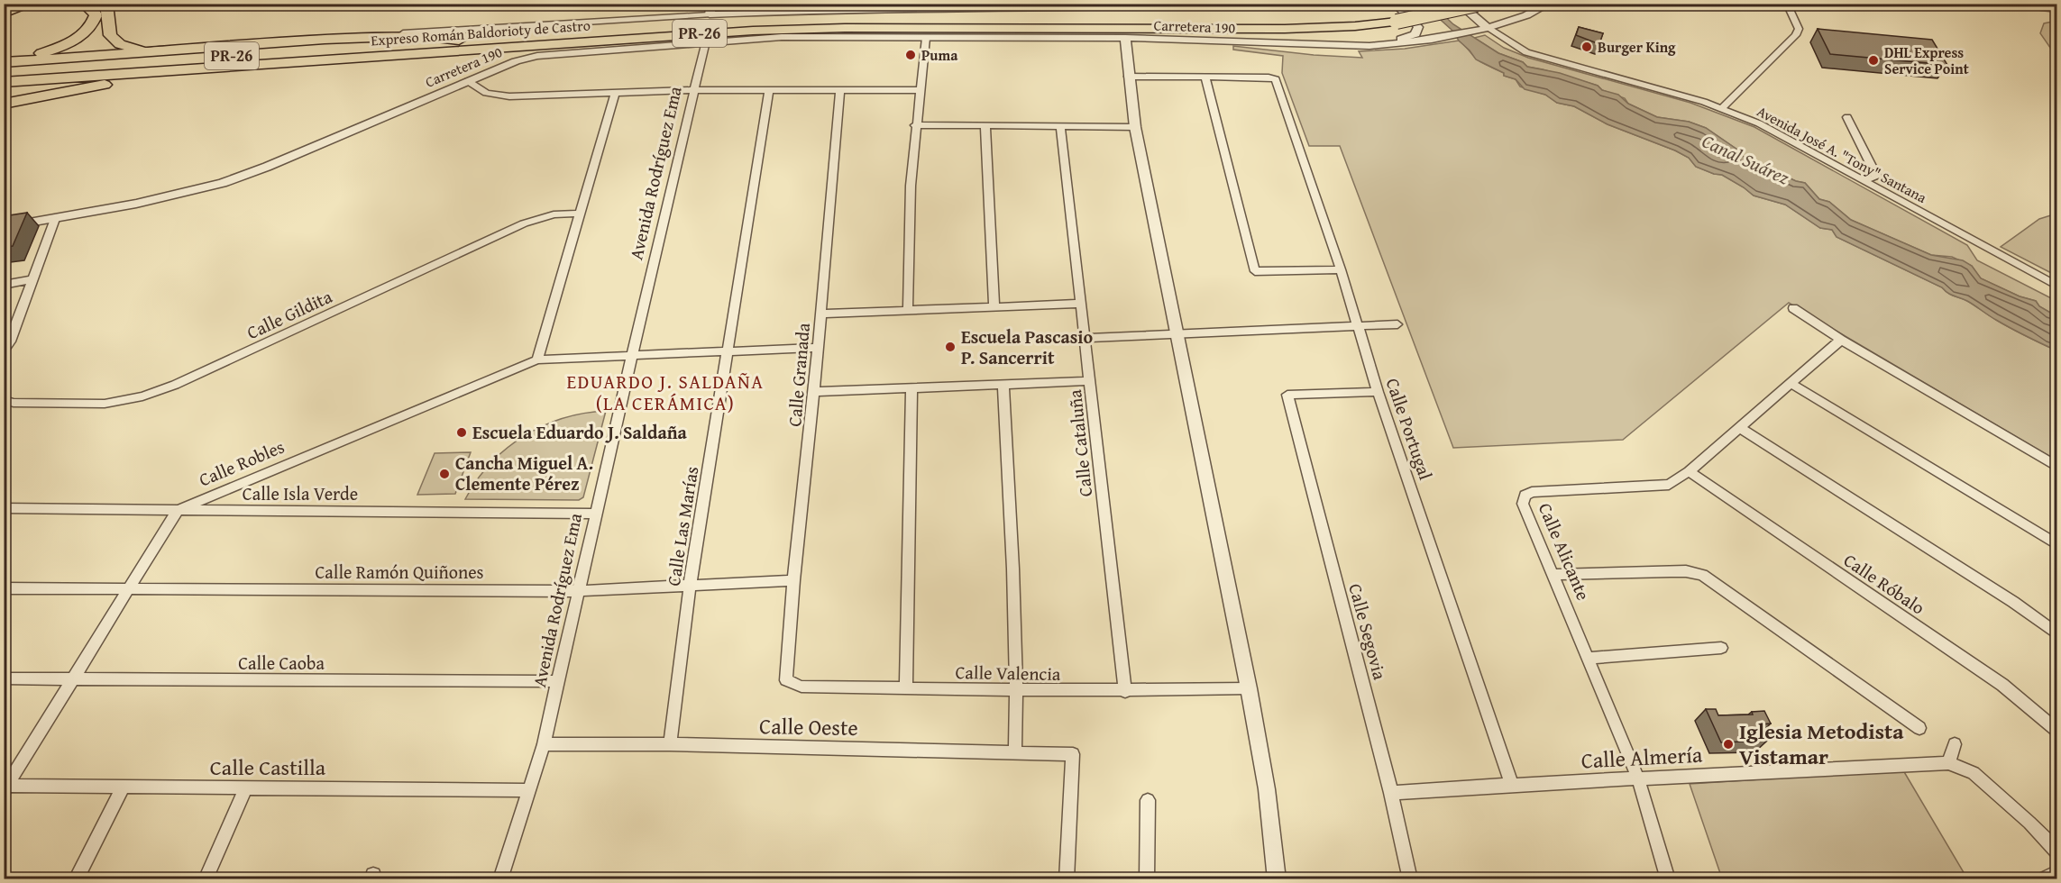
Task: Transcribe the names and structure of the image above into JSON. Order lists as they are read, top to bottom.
{
  "streets": {
    "highway": ["Expreso Román Baldorioty de Castro", "PR-26"],
    "street": [
      "Carretera 190",
      "Avenida José A. \"Tony\" Santana",
      "Avenida Rodríguez Ema",
      "Calle Gildita",
      "Calle Granada",
      "Calle Portugal",
      "Calle Cataluña",
      "Calle Robles",
      "Calle Isla Verde",
      "Calle Las Marías",
      "Calle Alicante",
      "Calle Ramón Quiñones",
      "Calle Róbalo",
      "Calle Segovia",
      "Calle Caoba",
      "Calle Valencia",
      "Calle Oeste",
      "Calle Almería",
      "Calle Castilla"
    ]
  },
  "crossings": [
    ["Carretera 190", "Avenida José A. \"Tony\" Santana"],
    ["Carretera 190", "Avenida Rodríguez Ema"],
    ["Avenida Rodríguez Ema", "Calle Robles"],
    ["Avenida Rodríguez Ema", "Calle Isla Verde"],
    ["Avenida Rodríguez Ema", "Calle Ramón Quiñones"],
    ["Avenida Rodríguez Ema", "Calle Caoba"],
    ["Avenida Rodríguez Ema", "Calle Oeste"],
    ["Avenida Rodríguez Ema", "Calle Castilla"],
    ["Calle Granada", "Calle Robles"],
    ["Calle Granada", "Calle Ramón Quiñones"],
    ["Calle Granada", "Calle Valencia"],
    ["Calle Portugal", "Calle Segovia"],
    ["Calle Portugal", "Calle Almería"],
    ["Calle Cataluña", "Calle Valencia"],
    ["Calle Robles", "Calle Isla Verde"],
    ["Calle Robles", "Calle Las Marías"],
    ["Calle Las Marías", "Calle Ramón Quiñones"],
    ["Calle Las Marías", "Calle Oeste"],
    ["Calle Alicante", "Calle Róbalo"],
    ["Calle Alicante", "Calle Almería"],
    ["Calle Segovia", "Calle Almería"]
  ],
  "districts": ["EDUARDO J. SALDAÑA (LA CERÁMICA)"],
  "water": ["Canal Suárez"],
  "places": [
    "Burger King",
    "Puma",
    "DHL Express Service Point",
    "Escuela Pascasio P. Sancerrit",
    "Escuela Eduardo J. Saldaña",
    "Cancha Miguel A. Clemente Pérez",
    "Iglesia Metodista Vistamar"
  ]
}
